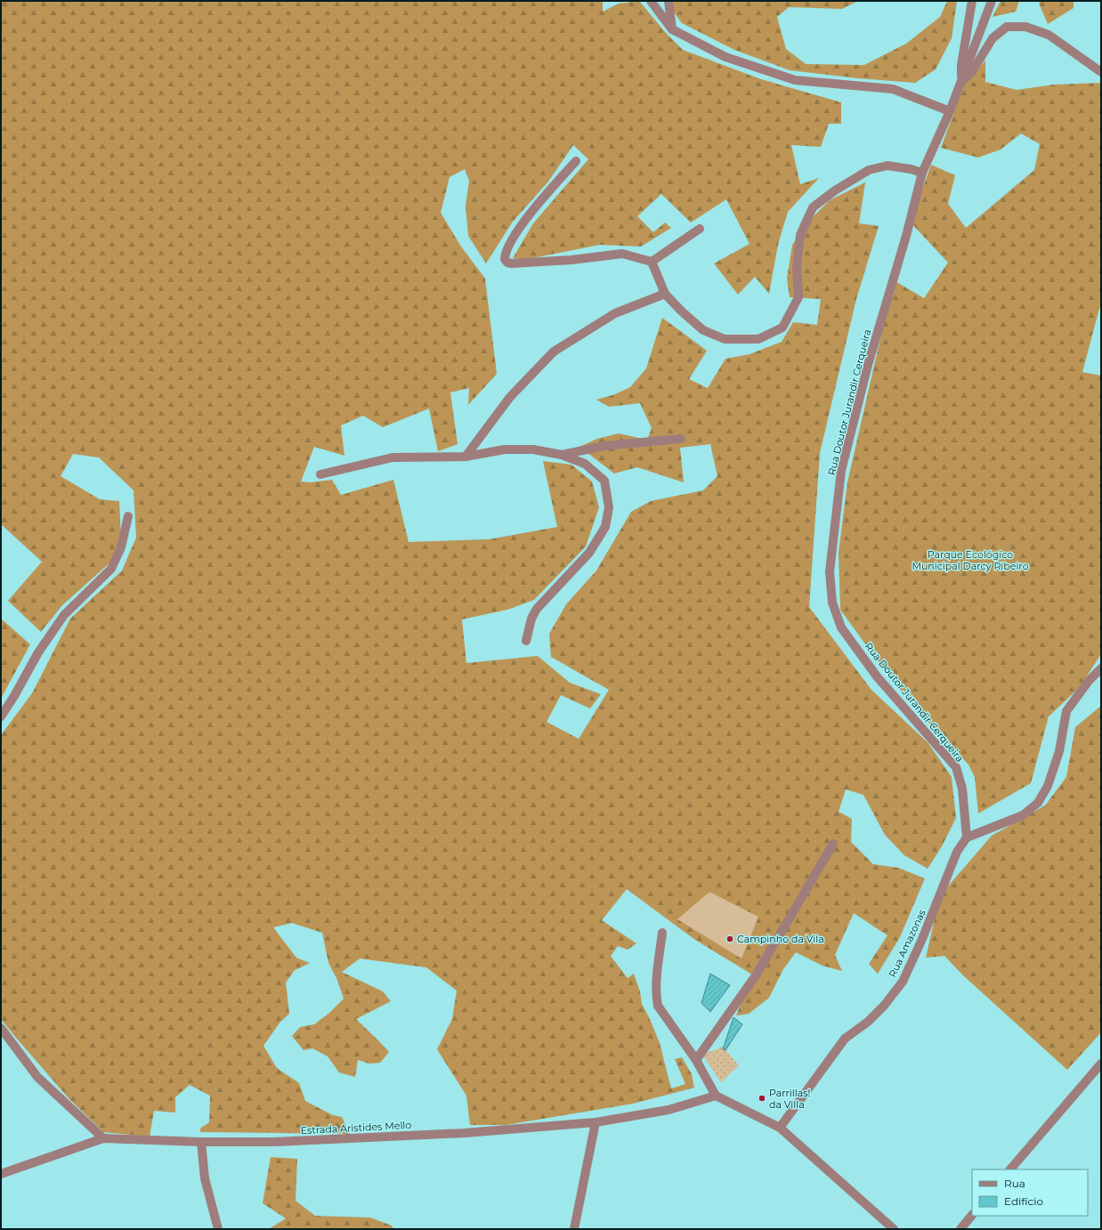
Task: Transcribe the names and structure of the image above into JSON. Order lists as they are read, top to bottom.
{
  "streets": {
    "street": ["Rua Doutor Jurandir Cerqueira", "Rua Amazonas", "Estrada Aristides Mello"]
  },
  "crossings": [
    ["Rua Doutor Jurandir Cerqueira", "Rua Amazonas"]
  ],
  "parks": ["Parque Ecológico Municipal Darcy Ribeiro"],
  "places": ["Campinho da Vila", "Parrillas! da Villa"],
  "legend": ["Rua", "Edifício"]
}
